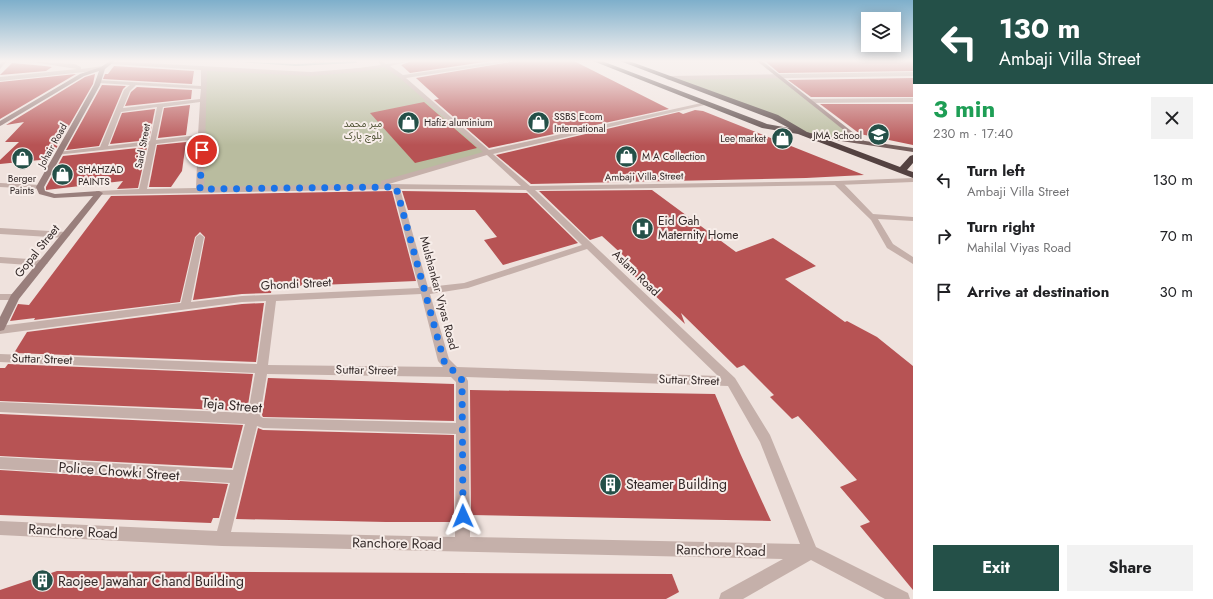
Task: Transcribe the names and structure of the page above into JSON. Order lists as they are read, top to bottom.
{
  "streets": {
    "street": [
      "Johair Road",
      "Said Street",
      "Ambaji Villa Street",
      "Gopal Street",
      "Aslam Road",
      "Ghondi Street",
      "Mulshankar Viyas Road",
      "Suttar Street",
      "Teja Street",
      "Police Chowki Street",
      "Ranchore Road"
    ]
  },
  "crossings": [
    ["Said Street", "Ambaji Villa Street"],
    ["Ambaji Villa Street", "Gopal Street"],
    ["Ambaji Villa Street", "Aslam Road"],
    ["Ambaji Villa Street", "Mulshankar Viyas Road"],
    ["Aslam Road", "Ghondi Street"],
    ["Aslam Road", "Suttar Street"],
    ["Aslam Road", "Ranchore Road"],
    ["Ghondi Street", "Mulshankar Viyas Road"],
    ["Mulshankar Viyas Road", "Suttar Street"],
    ["Mulshankar Viyas Road", "Teja Street"],
    ["Mulshankar Viyas Road", "Ranchore Road"]
  ],
  "parks": ["میر محمد بلوچ پارک"],
  "places": {
    "shop": [
      "Hafiz aluminium",
      "SSBS Ecom International",
      "Lee market",
      "M A Collection",
      "Berger Paints",
      "SHAHZAD PAINTS"
    ],
    "school or university": ["JMA School"],
    "hospital": ["Eid Gah Maternity Home"],
    "building": ["Steamer Building", "Raojee Jawahar Chand Building"]
  },
  "page": {
    "turn": ["130 m", "Ambaji Villa Street"],
    "heading": ["3 min", "230 m · 17:40"],
    "list": [
      {
        "name": "Turn left",
        "note": "Ambaji Villa Street",
        "value": "130 m"
      },
      {
        "name": "Turn right",
        "note": "Mahilal Viyas Road",
        "value": "70 m"
      },
      {
        "name": "Arrive at destination",
        "value": "30 m"
      }
    ],
    "buttons": ["Exit", "Share"]
  }
}
